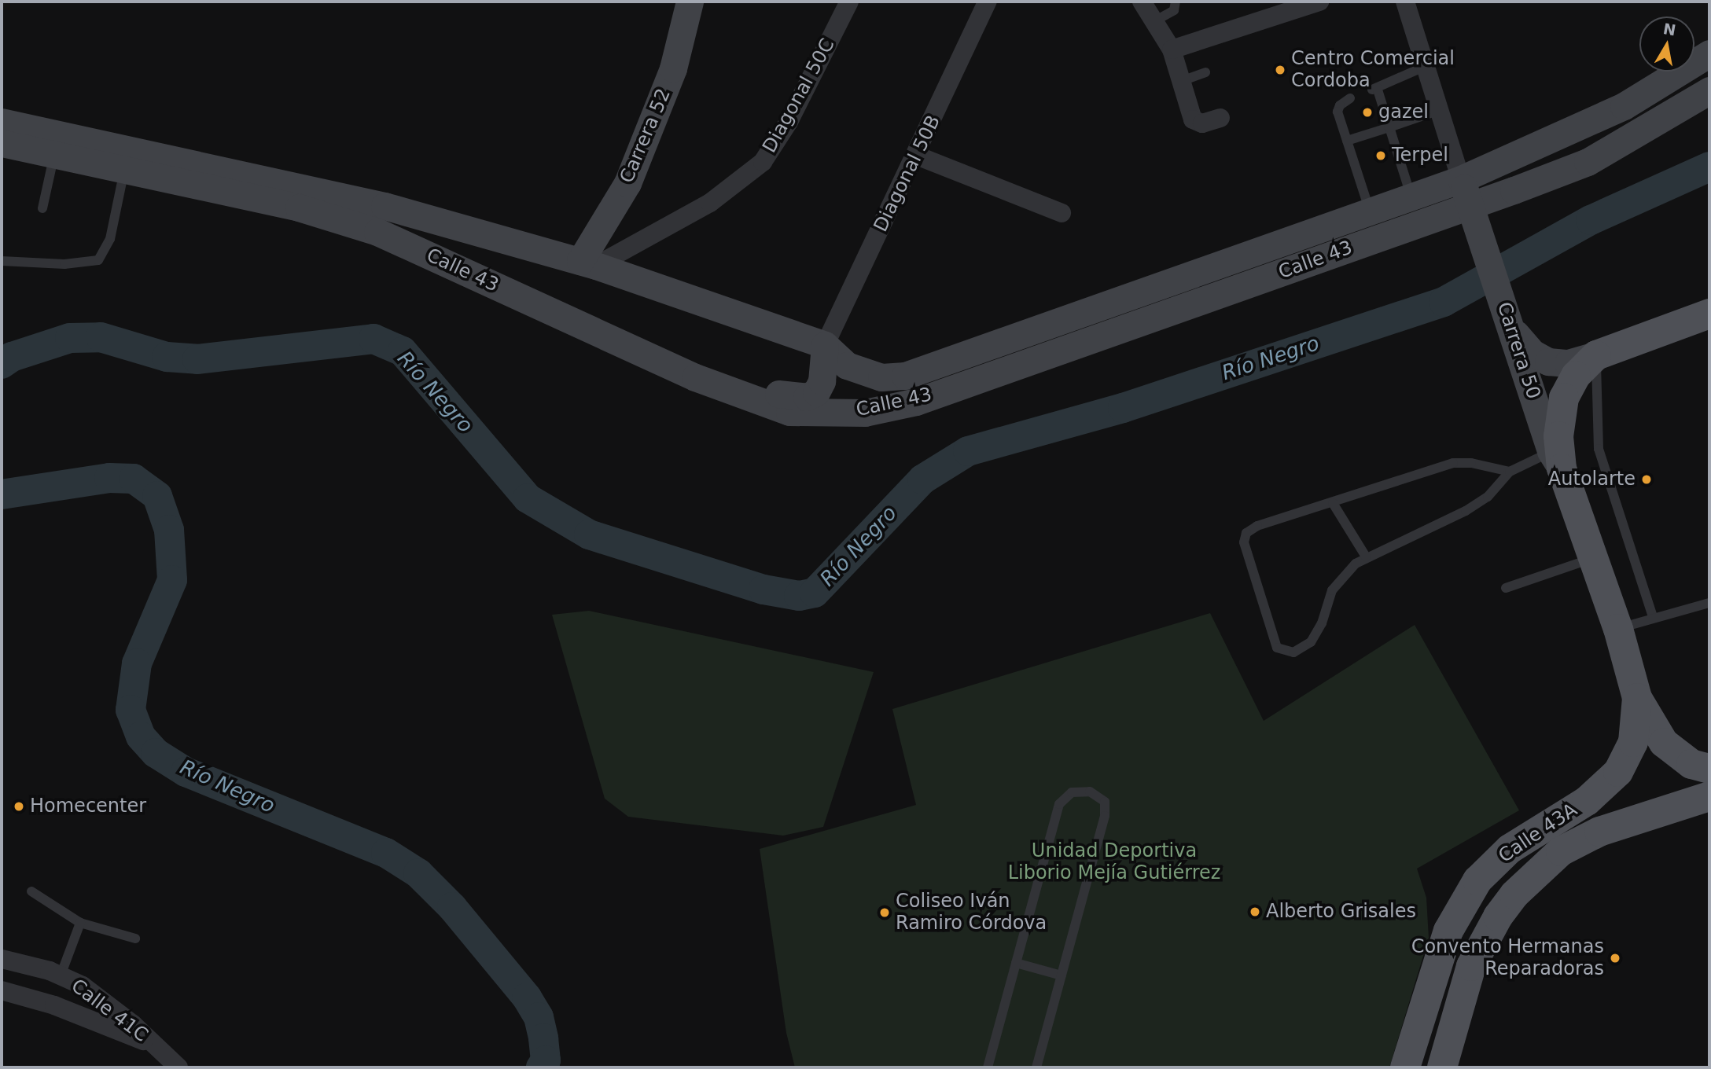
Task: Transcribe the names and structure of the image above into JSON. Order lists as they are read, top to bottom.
{
  "streets": {
    "main road": ["Carrera 50", "Calle 43A"],
    "street": [
      "Diagonal 50C",
      "Carrera 52",
      "Diagonal 50B",
      "Calle 43",
      "Calle 41C"
    ]
  },
  "crossings": [
    ["Diagonal 50C", "Carrera 52"],
    ["Diagonal 50C", "Calle 43"],
    ["Carrera 52", "Calle 43"],
    ["Diagonal 50B", "Calle 43"],
    ["Calle 43", "Carrera 50"],
    ["Carrera 50", "Calle 43A"]
  ],
  "water": ["Río Negro"],
  "parks": ["Unidad Deportiva Liborio Mejía Gutiérrez"],
  "places": [
    "Centro Comercial Cordoba",
    "gazel",
    "Terpel",
    "Autolarte",
    "Homecenter",
    "Alberto Grisales",
    "Coliseo Iván Ramiro Córdova",
    "Convento Hermanas Reparadoras"
  ],
  "north": "top"
}
